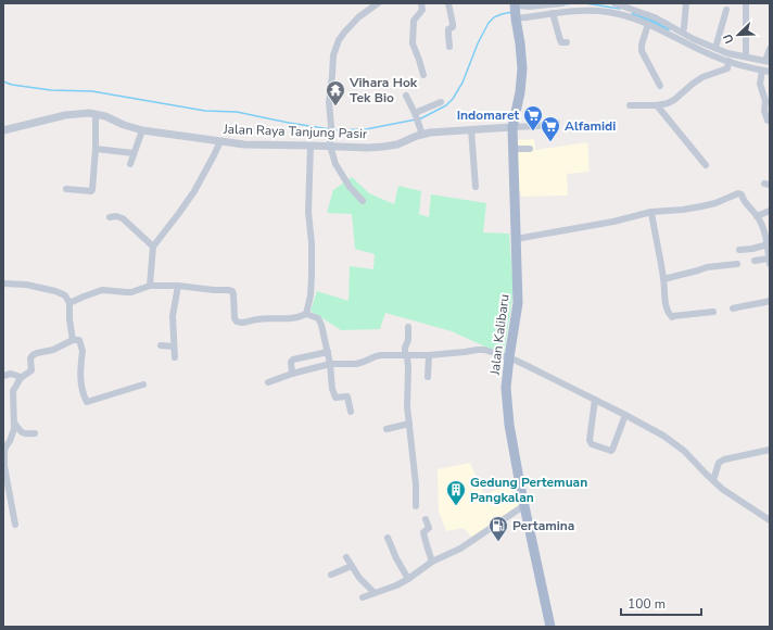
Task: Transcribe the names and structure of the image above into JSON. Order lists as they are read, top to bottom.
{
  "streets": {
    "main road": ["Jalan Kalibaru"],
    "street": ["Jalan Raya Tanjung Pasir"]
  },
  "crossings": [
    ["Jalan Raya Tanjung Pasir", "Jalan Kalibaru"]
  ],
  "places": {
    "temple": ["Vihara Hok Tek Bio"],
    "supermarket": ["Indomaret", "Alfamidi"],
    "building": ["Gedung Pertemuan Pangkalan"],
    "fuel station": ["Pertamina"]
  },
  "scale_bar": "100 m",
  "north": "bottom left"
}
